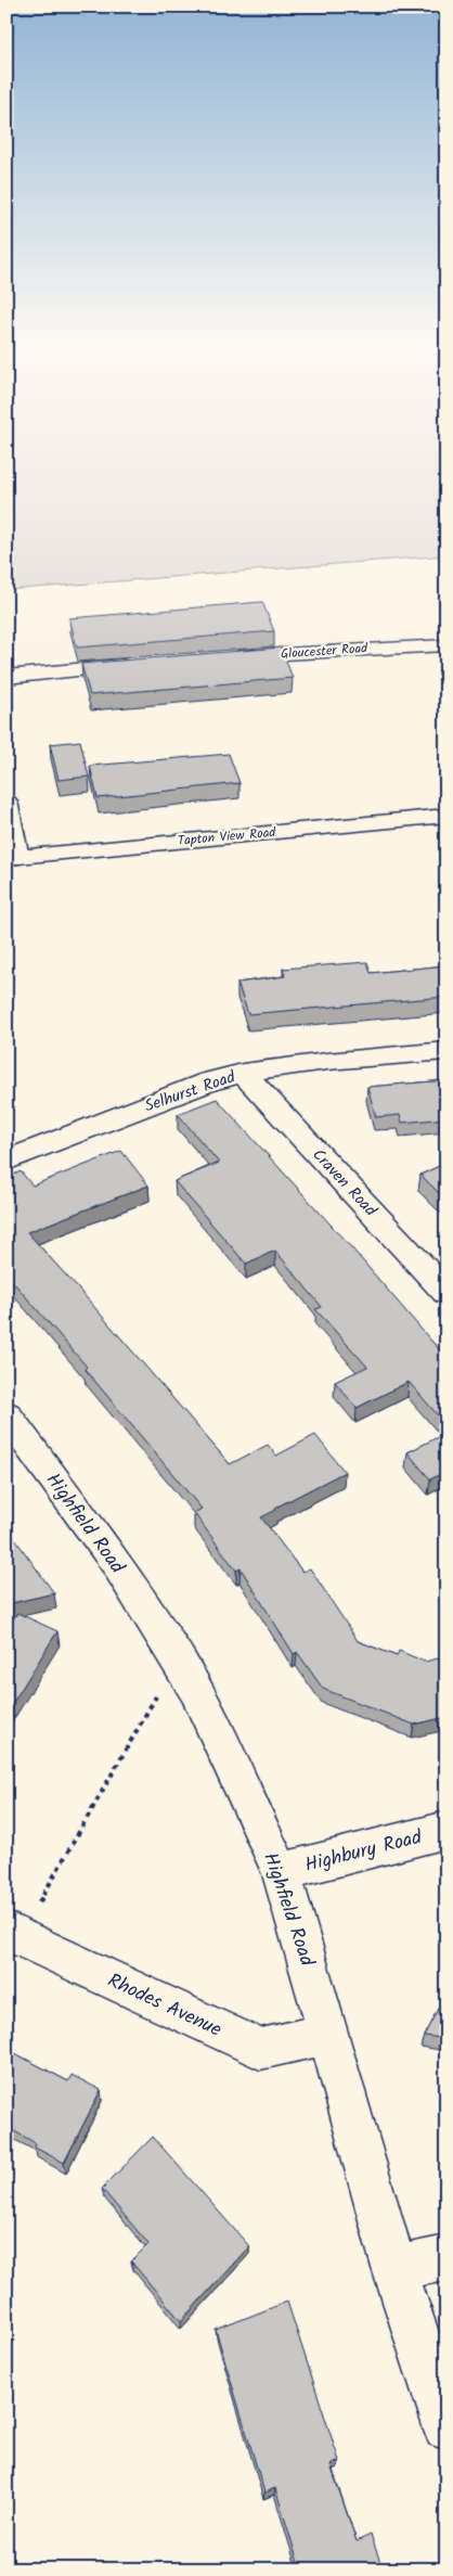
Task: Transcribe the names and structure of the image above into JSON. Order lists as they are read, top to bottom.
{
  "streets": {
    "street": [
      "Gloucester Road",
      "Tapton View Road",
      "Selhurst Road",
      "Craven Road",
      "Highfield Road",
      "Highbury Road",
      "Rhodes Avenue"
    ]
  },
  "crossings": [
    ["Selhurst Road", "Craven Road"],
    ["Highfield Road", "Highbury Road"],
    ["Highfield Road", "Rhodes Avenue"]
  ]
}
